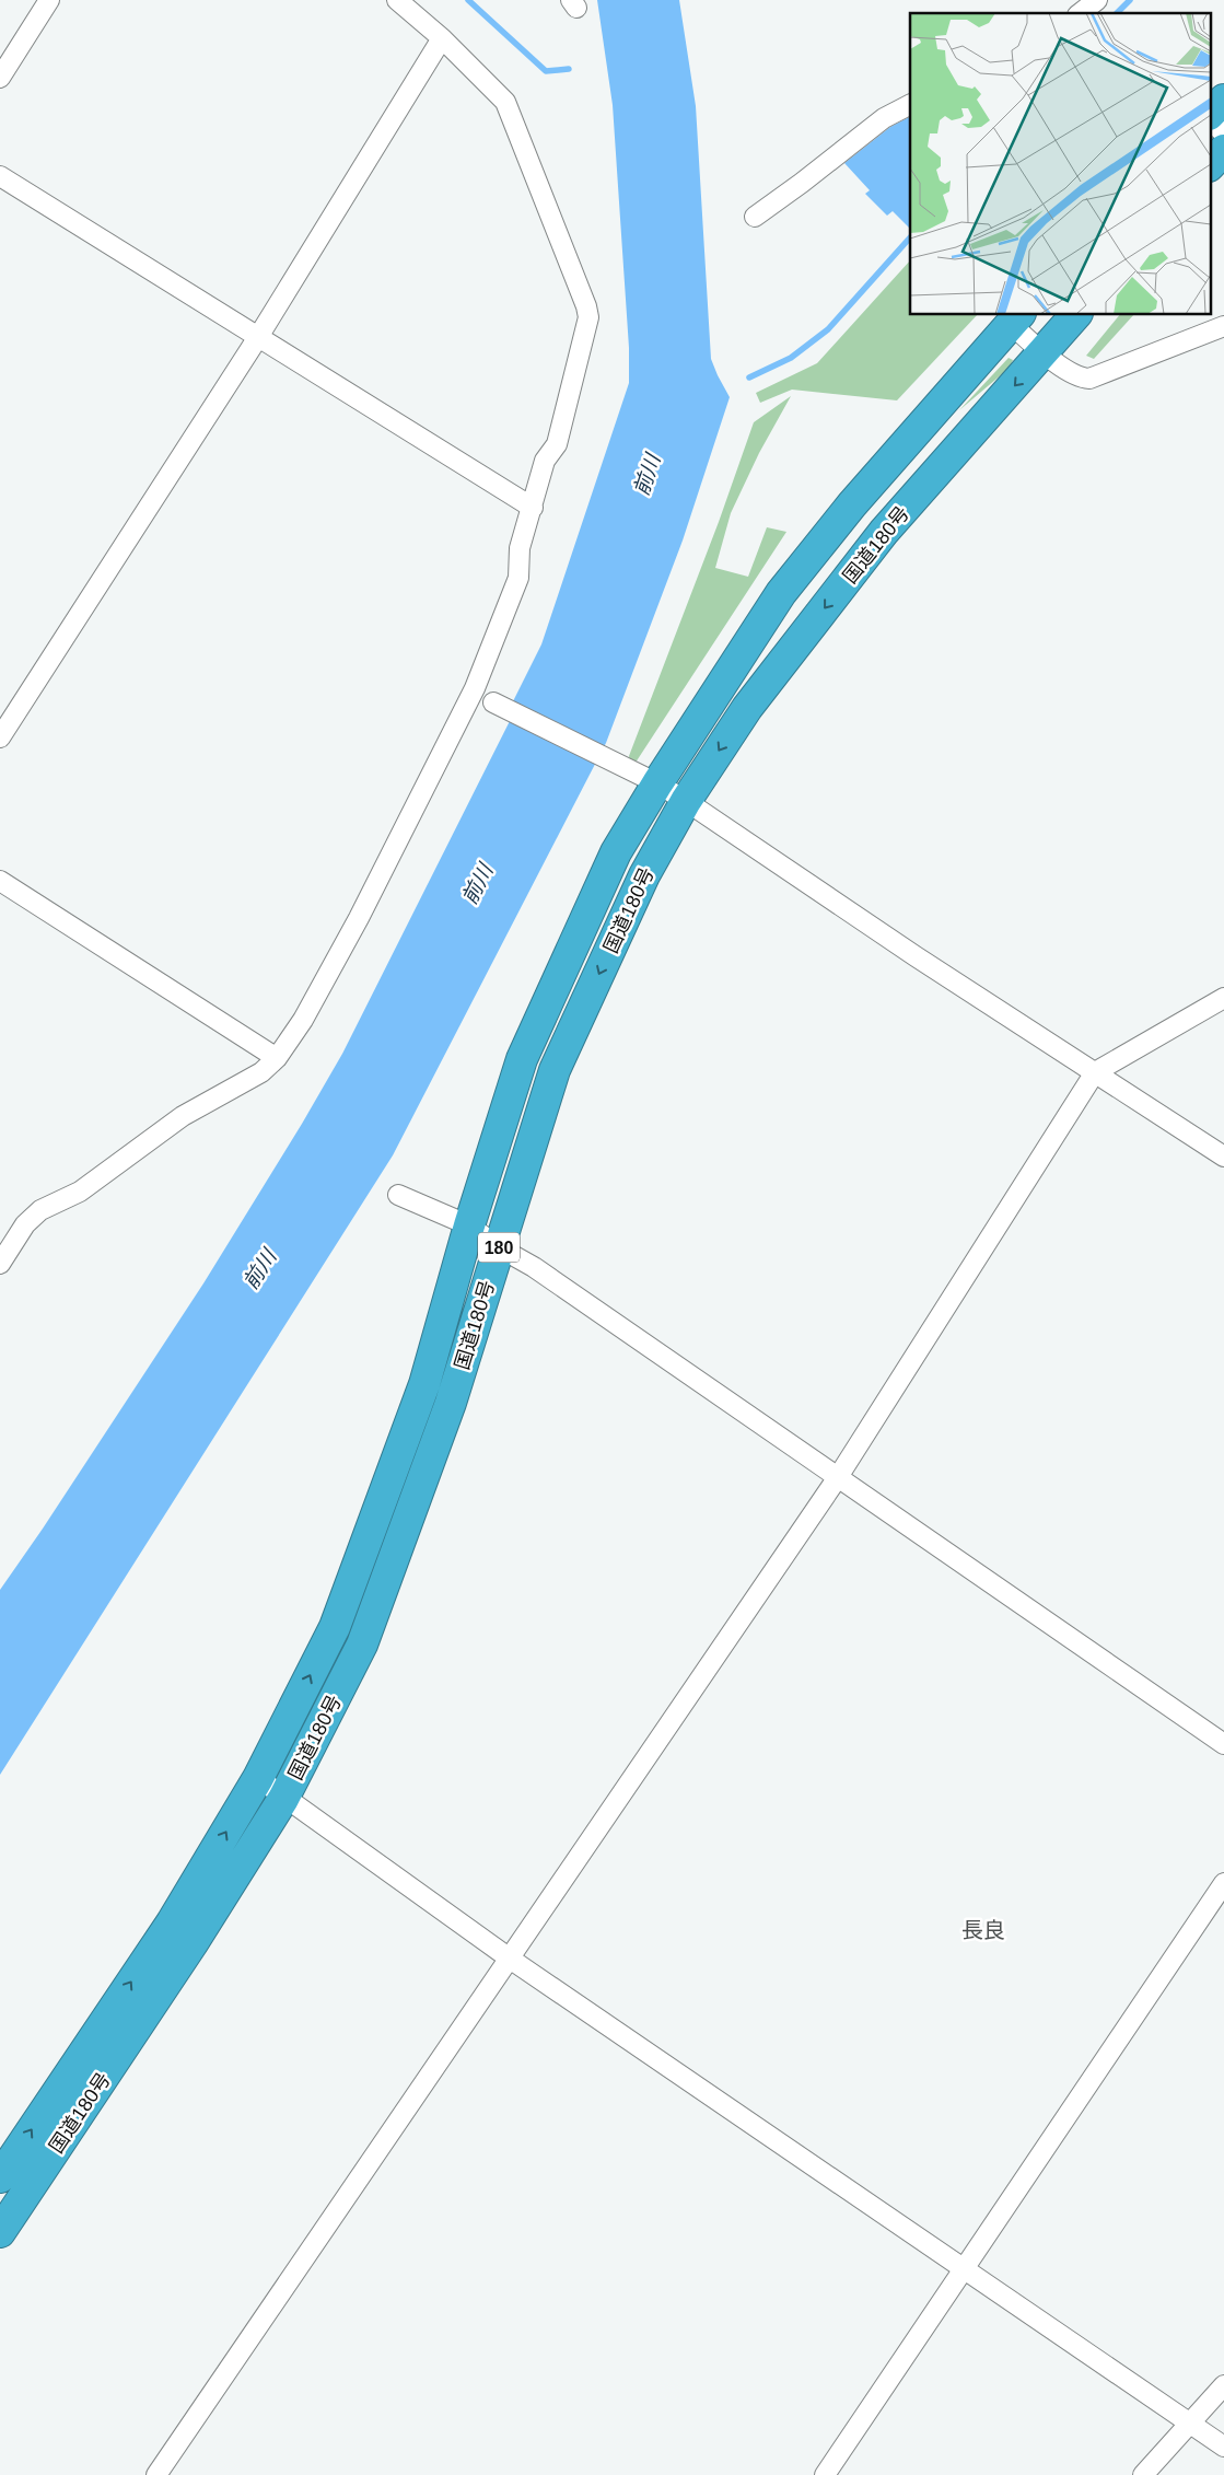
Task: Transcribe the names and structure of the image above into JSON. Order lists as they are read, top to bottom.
{
  "streets": {
    "highway": ["国道180号", "180"]
  },
  "districts": ["長良"],
  "water": ["前川"]
}
